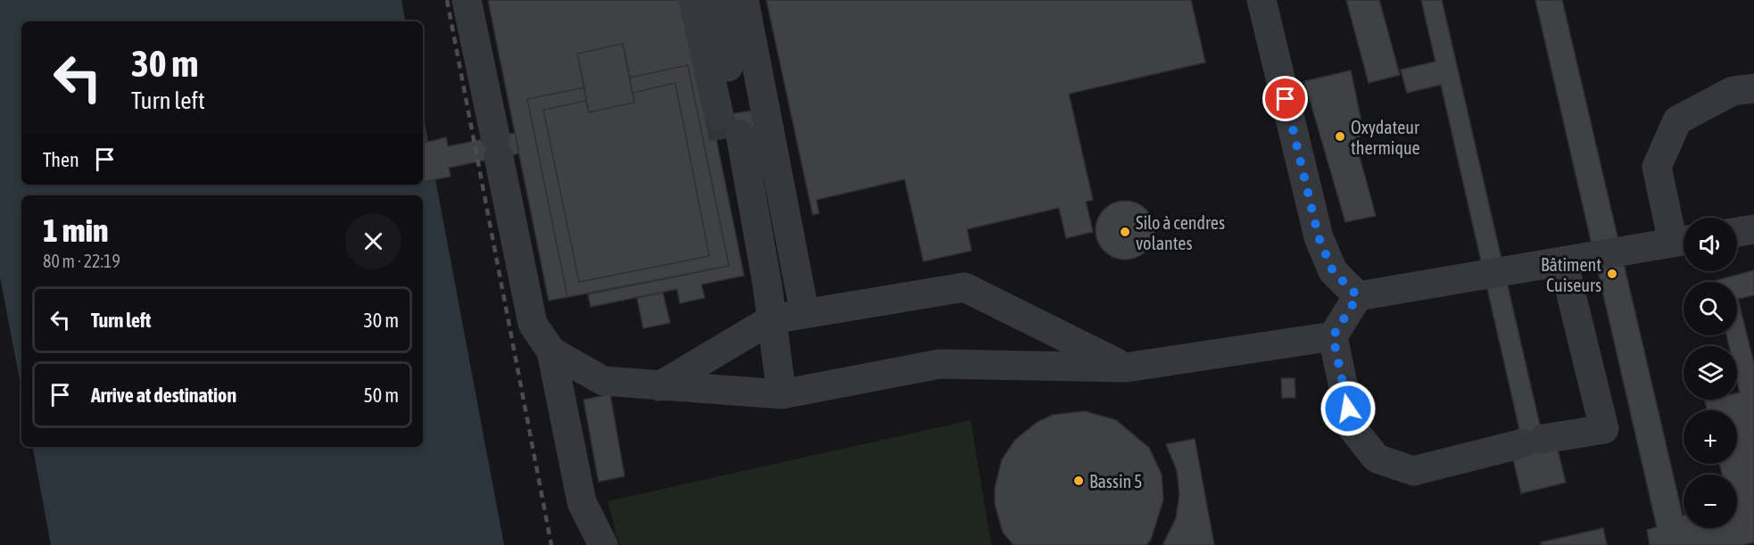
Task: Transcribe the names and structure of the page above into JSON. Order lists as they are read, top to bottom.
{
  "places": [
    "Oxydateur thermique",
    "Silo à cendres volantes",
    "Bâtiment Cuiseurs",
    "Bassin 5"
  ],
  "page": {
    "turn": ["30 m", "Turn left"],
    "then": "Then",
    "heading": ["1 min", "80 m · 22:19"],
    "map_buttons": ["+", "−"],
    "list": [
      {
        "name": "Turn left",
        "value": "30 m"
      },
      {
        "name": "Arrive at destination",
        "value": "50 m"
      }
    ]
  }
}
